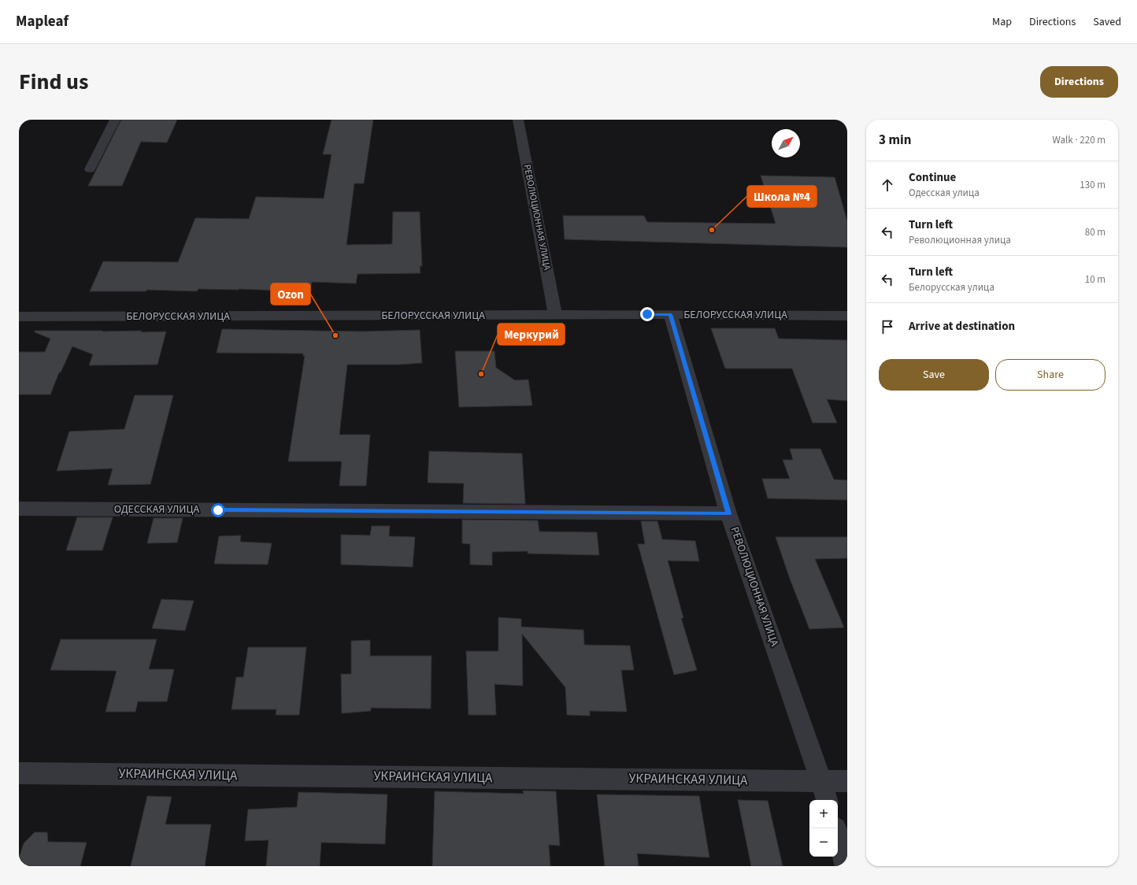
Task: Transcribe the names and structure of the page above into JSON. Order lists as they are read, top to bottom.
{
  "streets": {
    "street": [
      "РЕВОЛЮЦИОННАЯ УЛИЦА",
      "БЕЛОРУССКАЯ УЛИЦА",
      "ОДЕССКАЯ УЛИЦА",
      "УКРАИНСКАЯ УЛИЦА"
    ]
  },
  "crossings": [
    ["РЕВОЛЮЦИОННАЯ УЛИЦА", "БЕЛОРУССКАЯ УЛИЦА"],
    ["РЕВОЛЮЦИОННАЯ УЛИЦА", "ОДЕССКАЯ УЛИЦА"],
    ["РЕВОЛЮЦИОННАЯ УЛИЦА", "УКРАИНСКАЯ УЛИЦА"]
  ],
  "places": ["Школа №4", "Ozon", "Меркурий"],
  "north": "top right",
  "page": {
    "header": "Mapleaf",
    "nav": ["Map", "Directions", "Saved"],
    "title": "Find us",
    "buttons": [
      "Directions",
      ["Save", "Share"]
    ],
    "heading": ["3 min", "Walk · 220 m"],
    "list": [
      ["Continue", "Одесская улица", "130 m"],
      ["Turn left", "Революционная улица", "80 m"],
      ["Turn left", "Белорусская улица", "10 m"],
      "Arrive at destination"
    ],
    "map_buttons": ["+", "−"]
  }
}
